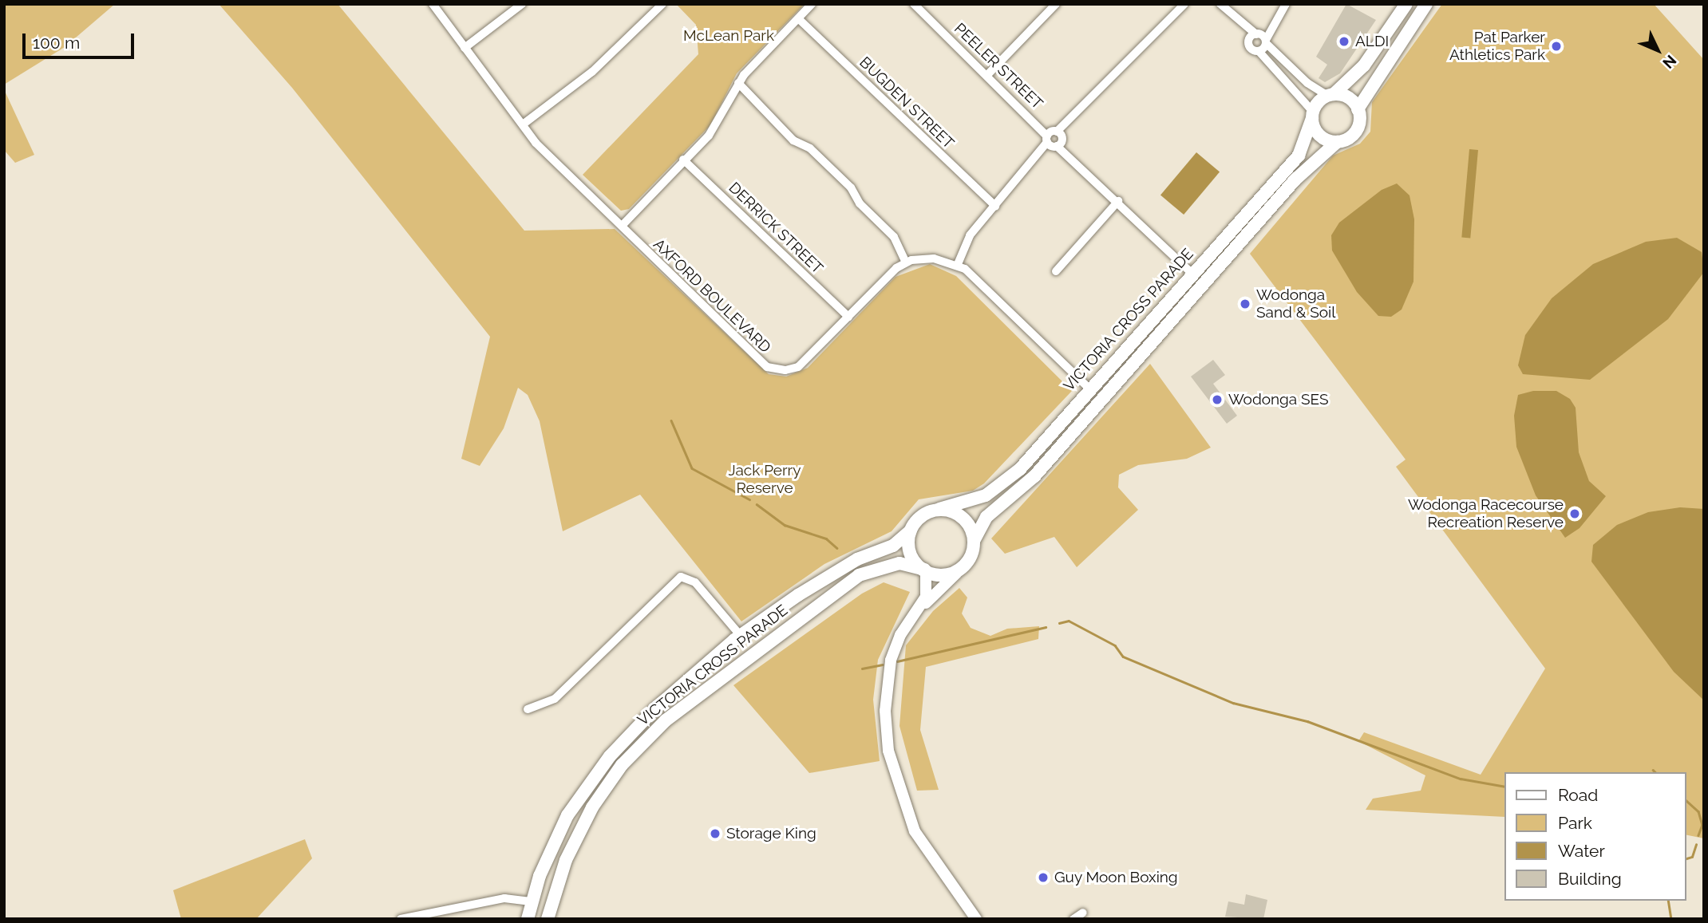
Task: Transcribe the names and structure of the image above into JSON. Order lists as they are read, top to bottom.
{
  "streets": {
    "main road": ["VICTORIA CROSS PARADE"],
    "street": [
      "PEELER STREET",
      "BUGDEN STREET",
      "DERRICK STREET",
      "AXFORD BOULEVARD"
    ]
  },
  "crossings": [
    ["PEELER STREET", "VICTORIA CROSS PARADE"],
    ["DERRICK STREET", "AXFORD BOULEVARD"]
  ],
  "parks": ["McLean Park", "Jack Perry Reserve"],
  "places": [
    "ALDI",
    "Pat Parker Athletics Park",
    "Wodonga Sand & Soil",
    "Wodonga SES",
    "Wodonga Racecourse Recreation Reserve",
    "Storage King",
    "Guy Moon Boxing"
  ],
  "legend": [
    "Road",
    "Park",
    "Water",
    "Building"
  ],
  "scale_bar": "100 m",
  "north": "bottom right"
}
